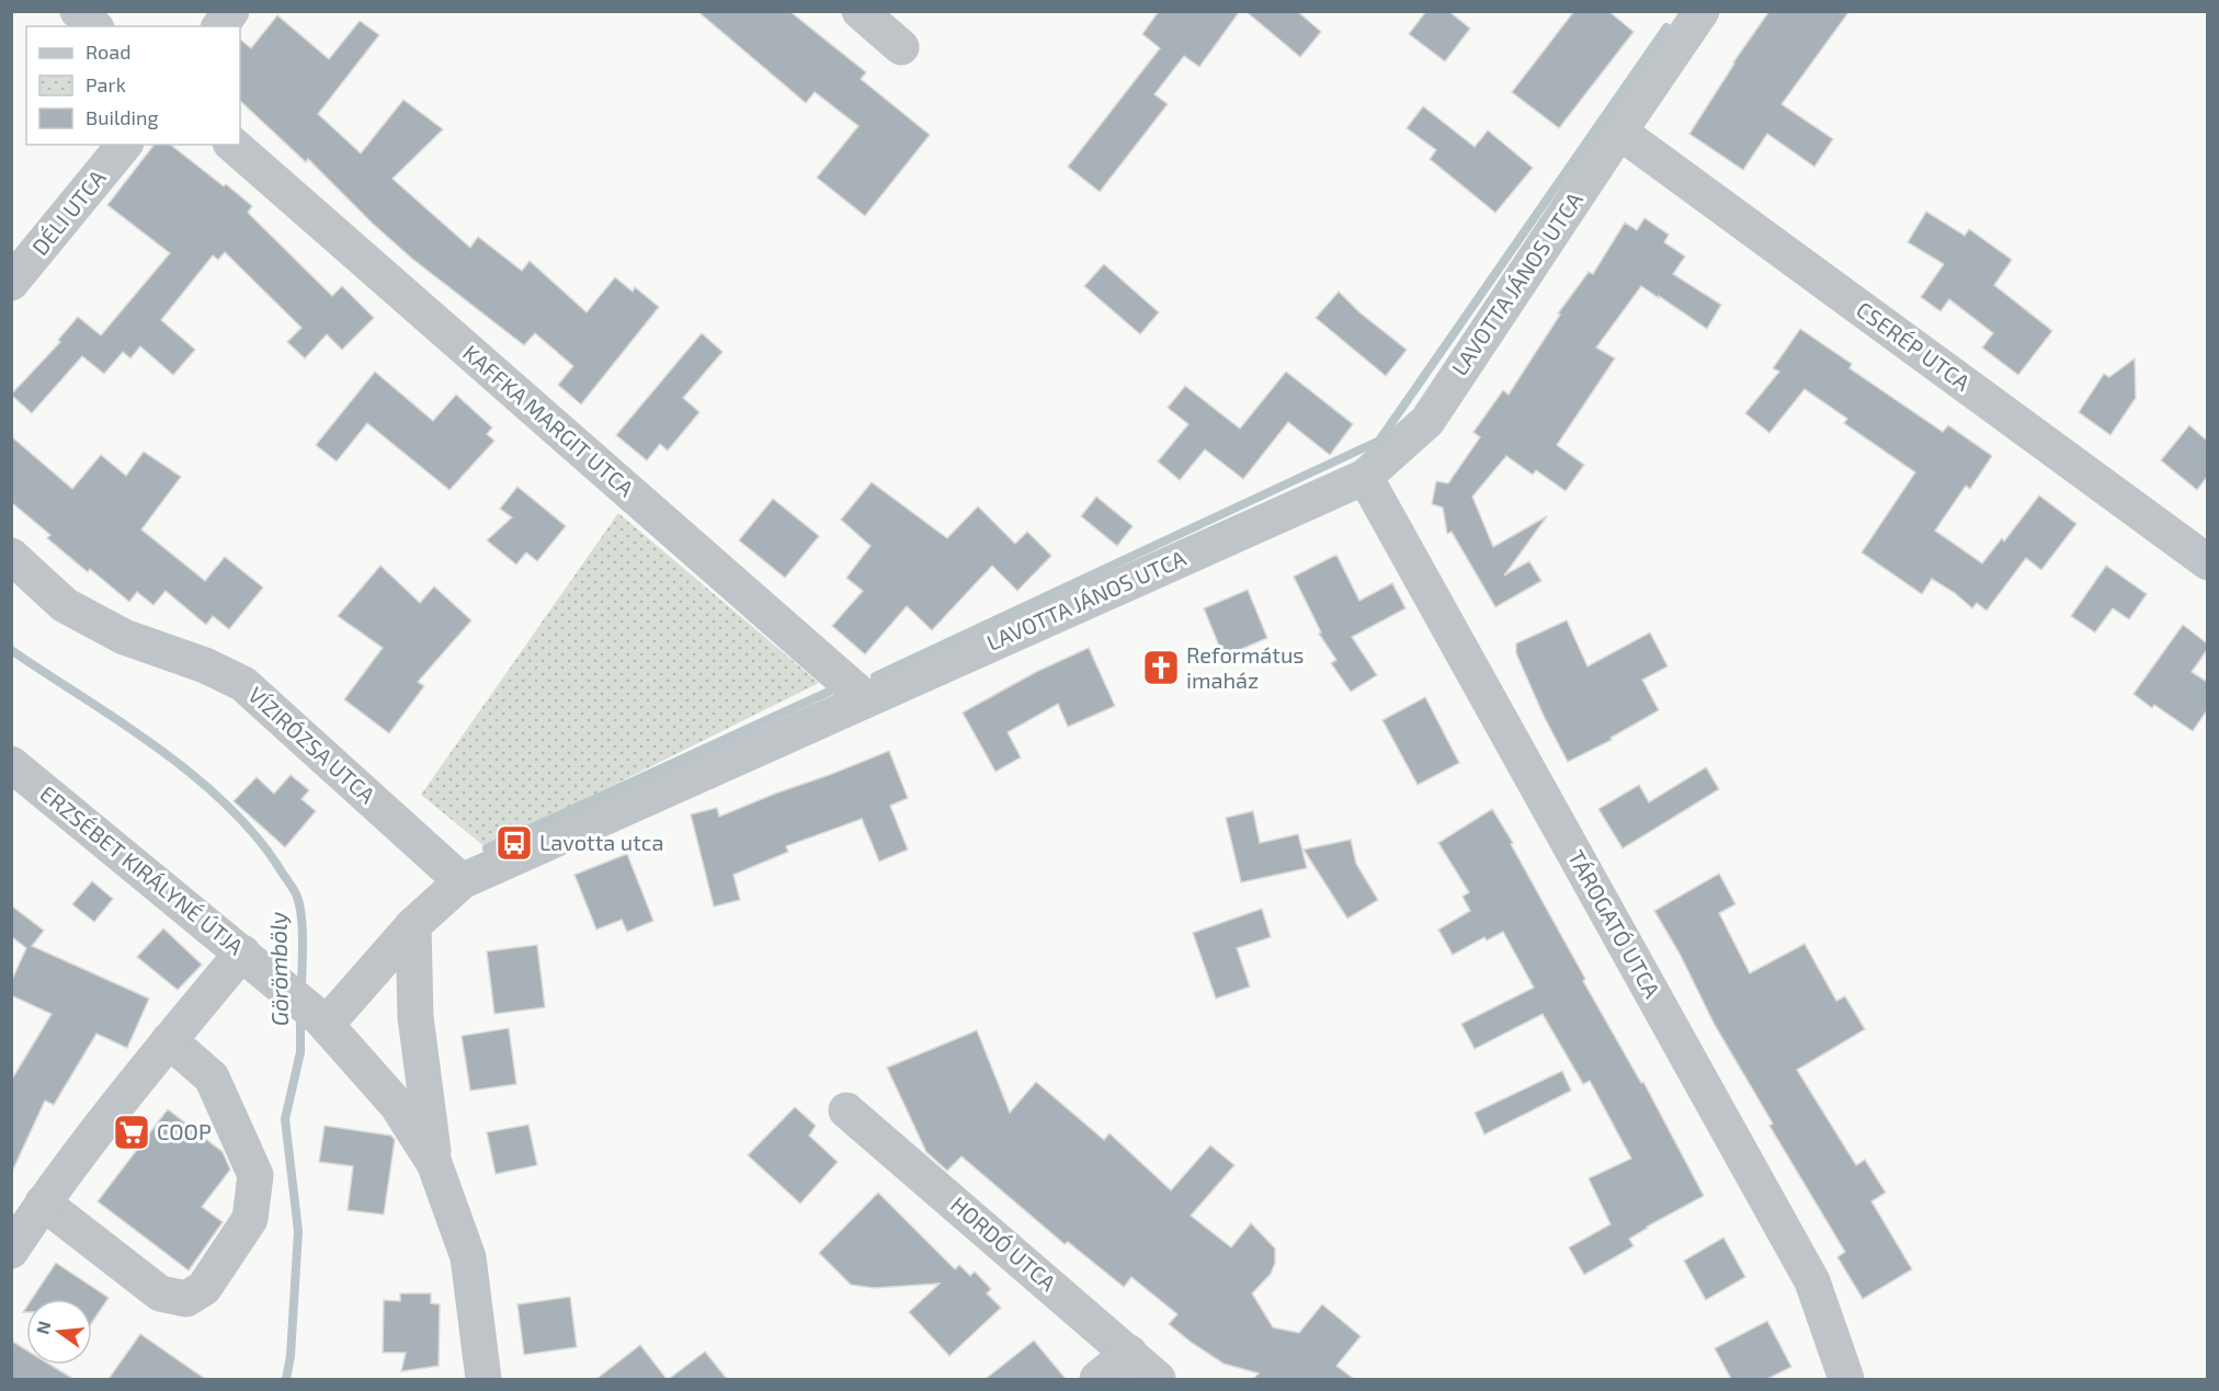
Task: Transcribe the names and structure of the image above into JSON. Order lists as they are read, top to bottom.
{
  "streets": {
    "street": [
      "DÉLI UTCA",
      "LAVOTTA JÁNOS UTCA",
      "CSERÉP UTCA",
      "KAFFKA MARGIT UTCA",
      "VÍZIRÓZSA UTCA",
      "ERZSÉBET KIRÁLYNÉ ÚTJA",
      "TÁROGATÓ UTCA",
      "HORDÓ UTCA"
    ]
  },
  "crossings": [
    ["LAVOTTA JÁNOS UTCA", "CSERÉP UTCA"],
    ["LAVOTTA JÁNOS UTCA", "KAFFKA MARGIT UTCA"],
    ["LAVOTTA JÁNOS UTCA", "VÍZIRÓZSA UTCA"],
    ["LAVOTTA JÁNOS UTCA", "ERZSÉBET KIRÁLYNÉ ÚTJA"],
    ["LAVOTTA JÁNOS UTCA", "TÁROGATÓ UTCA"]
  ],
  "water": ["Görömböly"],
  "places": {
    "church": ["Református imaház"],
    "bus stop": ["Lavotta utca"],
    "supermarket": ["COOP"]
  },
  "legend": ["Road", "Park", "Building"],
  "north": "left"
}
